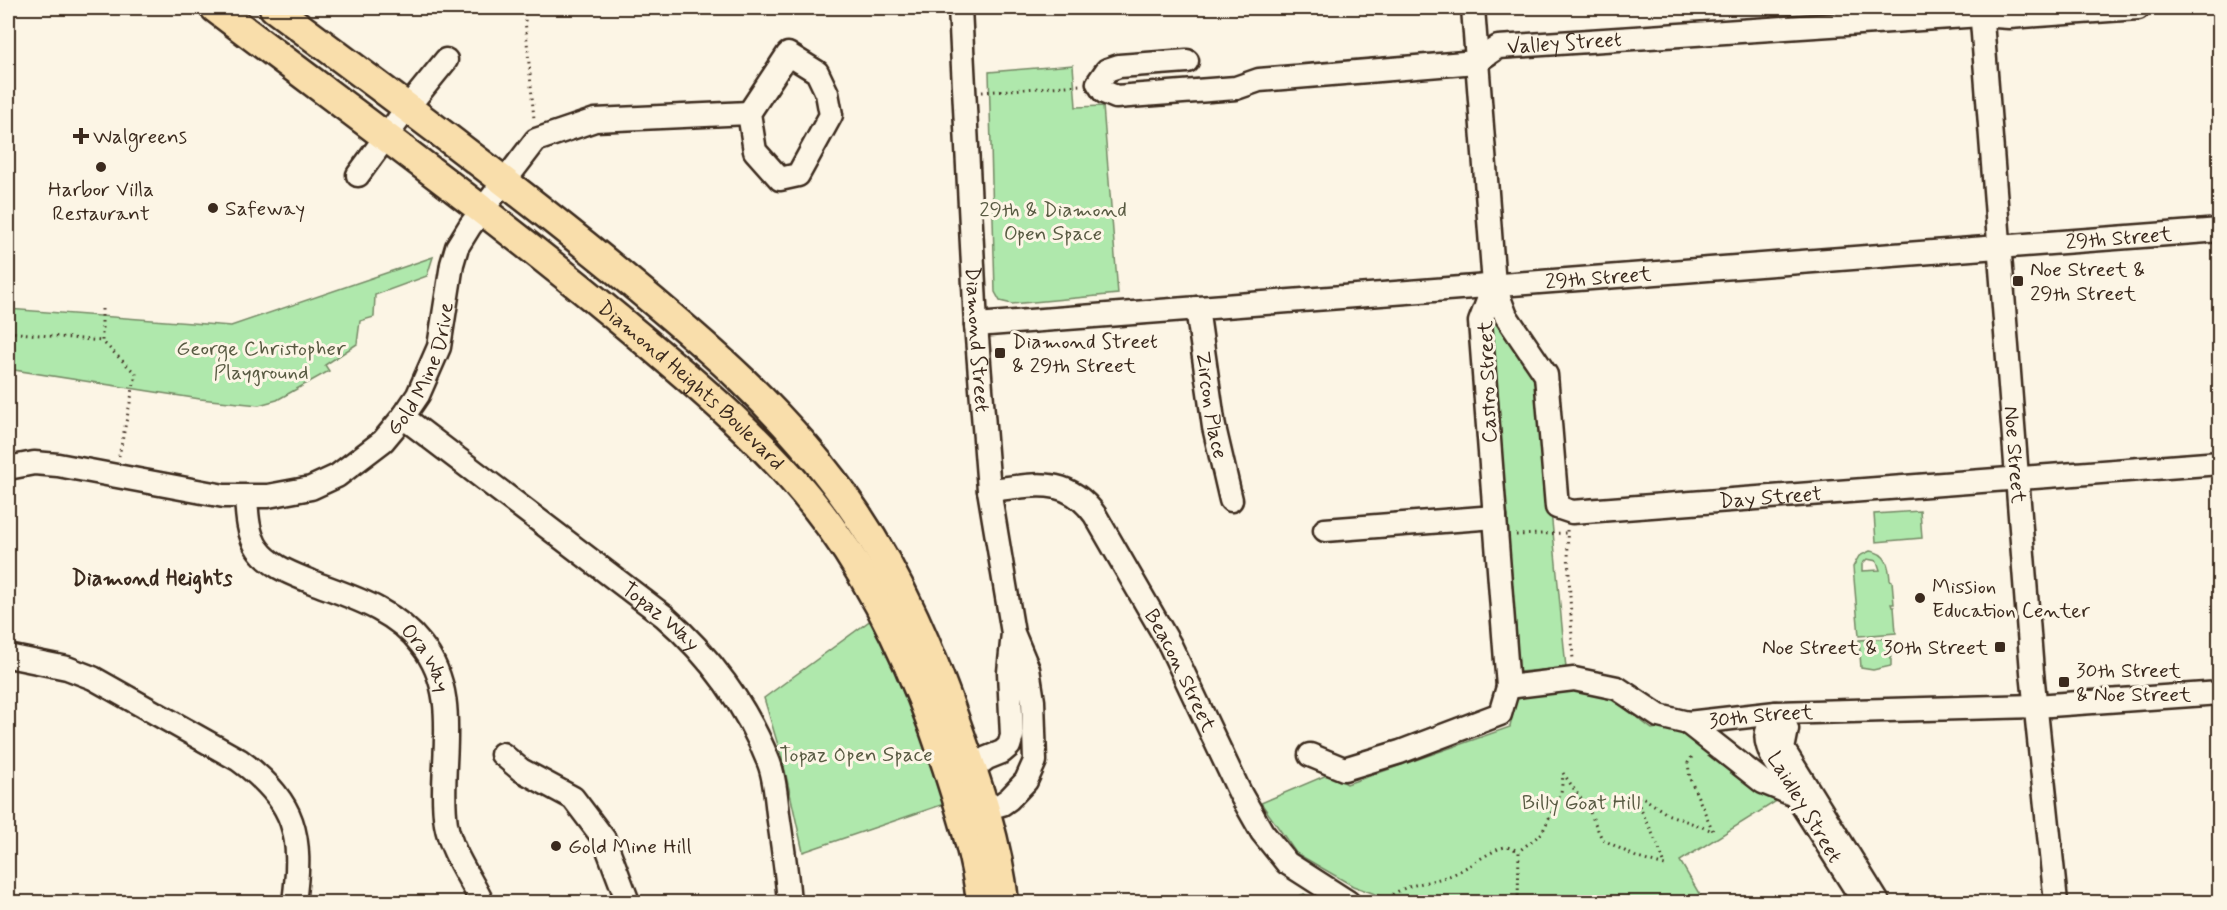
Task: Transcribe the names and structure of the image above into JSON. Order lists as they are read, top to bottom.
{
  "streets": {
    "main road": ["Diamond Heights Boulevard"],
    "street": [
      "Valley Street",
      "29th Street",
      "Diamond Street",
      "Gold Mine Drive",
      "Castro Street",
      "Zircon Place",
      "Noe Street",
      "Day Street",
      "Topaz Way",
      "Ora Way",
      "Beacon Street",
      "30th Street",
      "Laidley Street"
    ]
  },
  "crossings": [
    ["Valley Street", "Castro Street"],
    ["Valley Street", "Noe Street"],
    ["29th Street", "Diamond Street"],
    ["29th Street", "Castro Street"],
    ["29th Street", "Zircon Place"],
    ["29th Street", "Noe Street"],
    ["Diamond Street", "Diamond Heights Boulevard"],
    ["Diamond Street", "Beacon Street"],
    ["Gold Mine Drive", "Diamond Heights Boulevard"],
    ["Gold Mine Drive", "Topaz Way"],
    ["Gold Mine Drive", "Ora Way"],
    ["Castro Street", "30th Street"],
    ["Noe Street", "Day Street"],
    ["Noe Street", "30th Street"],
    ["30th Street", "Laidley Street"]
  ],
  "districts": ["Diamond Heights"],
  "parks": [
    "29th & Diamond Open Space",
    "George Christopher Playground",
    "Topaz Open Space",
    "Billy Goat Hill"
  ],
  "places": {
    "health": ["Walgreens"],
    "other": [
      "Harbor Villa Restaurant",
      "Safeway",
      "Mission Education Center",
      "Gold Mine Hill"
    ],
    "transit": [
      "Noe Street & 29th Street",
      "Diamond Street & 29th Street",
      "Noe Street & 30th Street",
      "30th Street & Noe Street"
    ]
  }
}
